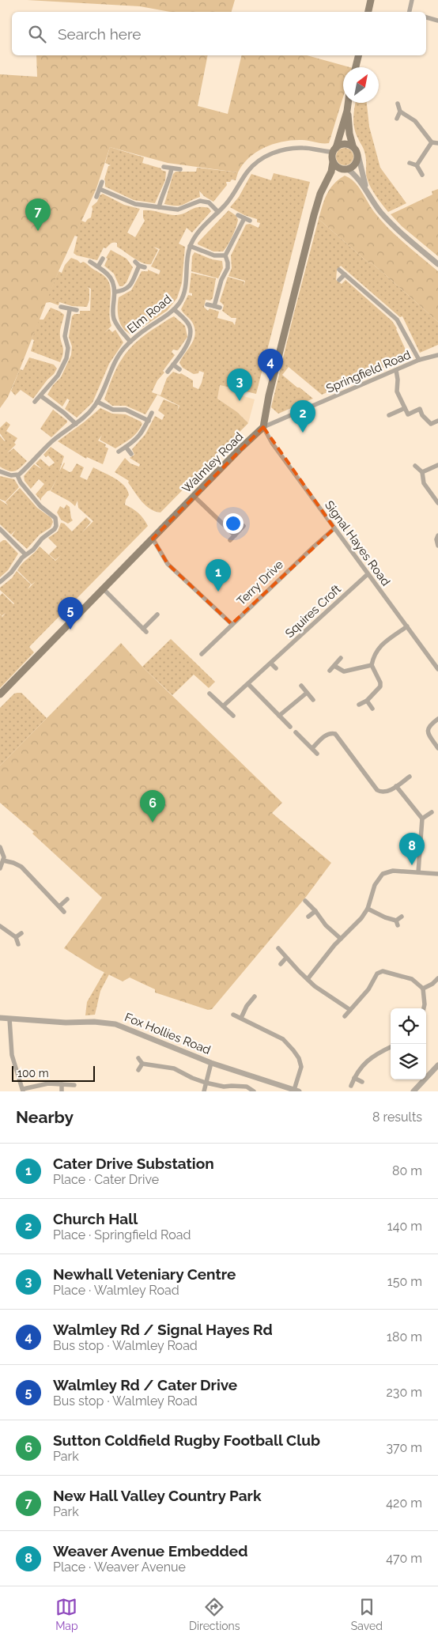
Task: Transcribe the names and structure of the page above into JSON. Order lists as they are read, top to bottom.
{
  "streets": {
    "main road": ["Walmley Road"],
    "street": [
      "Elm Road",
      "Springfield Road",
      "Signal Hayes Road",
      "Terry Drive",
      "Squires Croft",
      "Fox Hollies Road"
    ]
  },
  "crossings": [
    ["Springfield Road", "Walmley Road"],
    ["Springfield Road", "Signal Hayes Road"],
    ["Walmley Road", "Signal Hayes Road"],
    ["Signal Hayes Road", "Terry Drive"],
    ["Signal Hayes Road", "Squires Croft"]
  ],
  "scale_bar": "100 m",
  "north": "top right",
  "page": {
    "search": "Search here",
    "pins": [
      "7",
      "4",
      "3",
      "2",
      "1",
      "5",
      "6",
      "8"
    ],
    "scale": "100 m",
    "heading": ["Nearby", "8 results"],
    "list": [
      {
        "mark": "1",
        "name": "Cater Drive Substation",
        "note": "Place · Cater Drive",
        "value": "80 m"
      },
      {
        "mark": "2",
        "name": "Church Hall",
        "note": "Place · Springfield Road",
        "value": "140 m"
      },
      {
        "mark": "3",
        "name": "Newhall Veteniary Centre",
        "note": "Place · Walmley Road",
        "value": "150 m"
      },
      {
        "mark": "4",
        "name": "Walmley Rd / Signal Hayes Rd",
        "note": "Bus stop · Walmley Road",
        "value": "180 m"
      },
      {
        "mark": "5",
        "name": "Walmley Rd / Cater Drive",
        "note": "Bus stop · Walmley Road",
        "value": "230 m"
      },
      {
        "mark": "6",
        "name": "Sutton Coldfield Rugby Football Club",
        "note": "Park",
        "value": "370 m"
      },
      {
        "mark": "7",
        "name": "New Hall Valley Country Park",
        "note": "Park",
        "value": "420 m"
      },
      {
        "mark": "8",
        "name": "Weaver Avenue Embedded",
        "note": "Place · Weaver Avenue",
        "value": "470 m"
      }
    ],
    "nav": ["Map", "Directions", "Saved"]
  }
}
